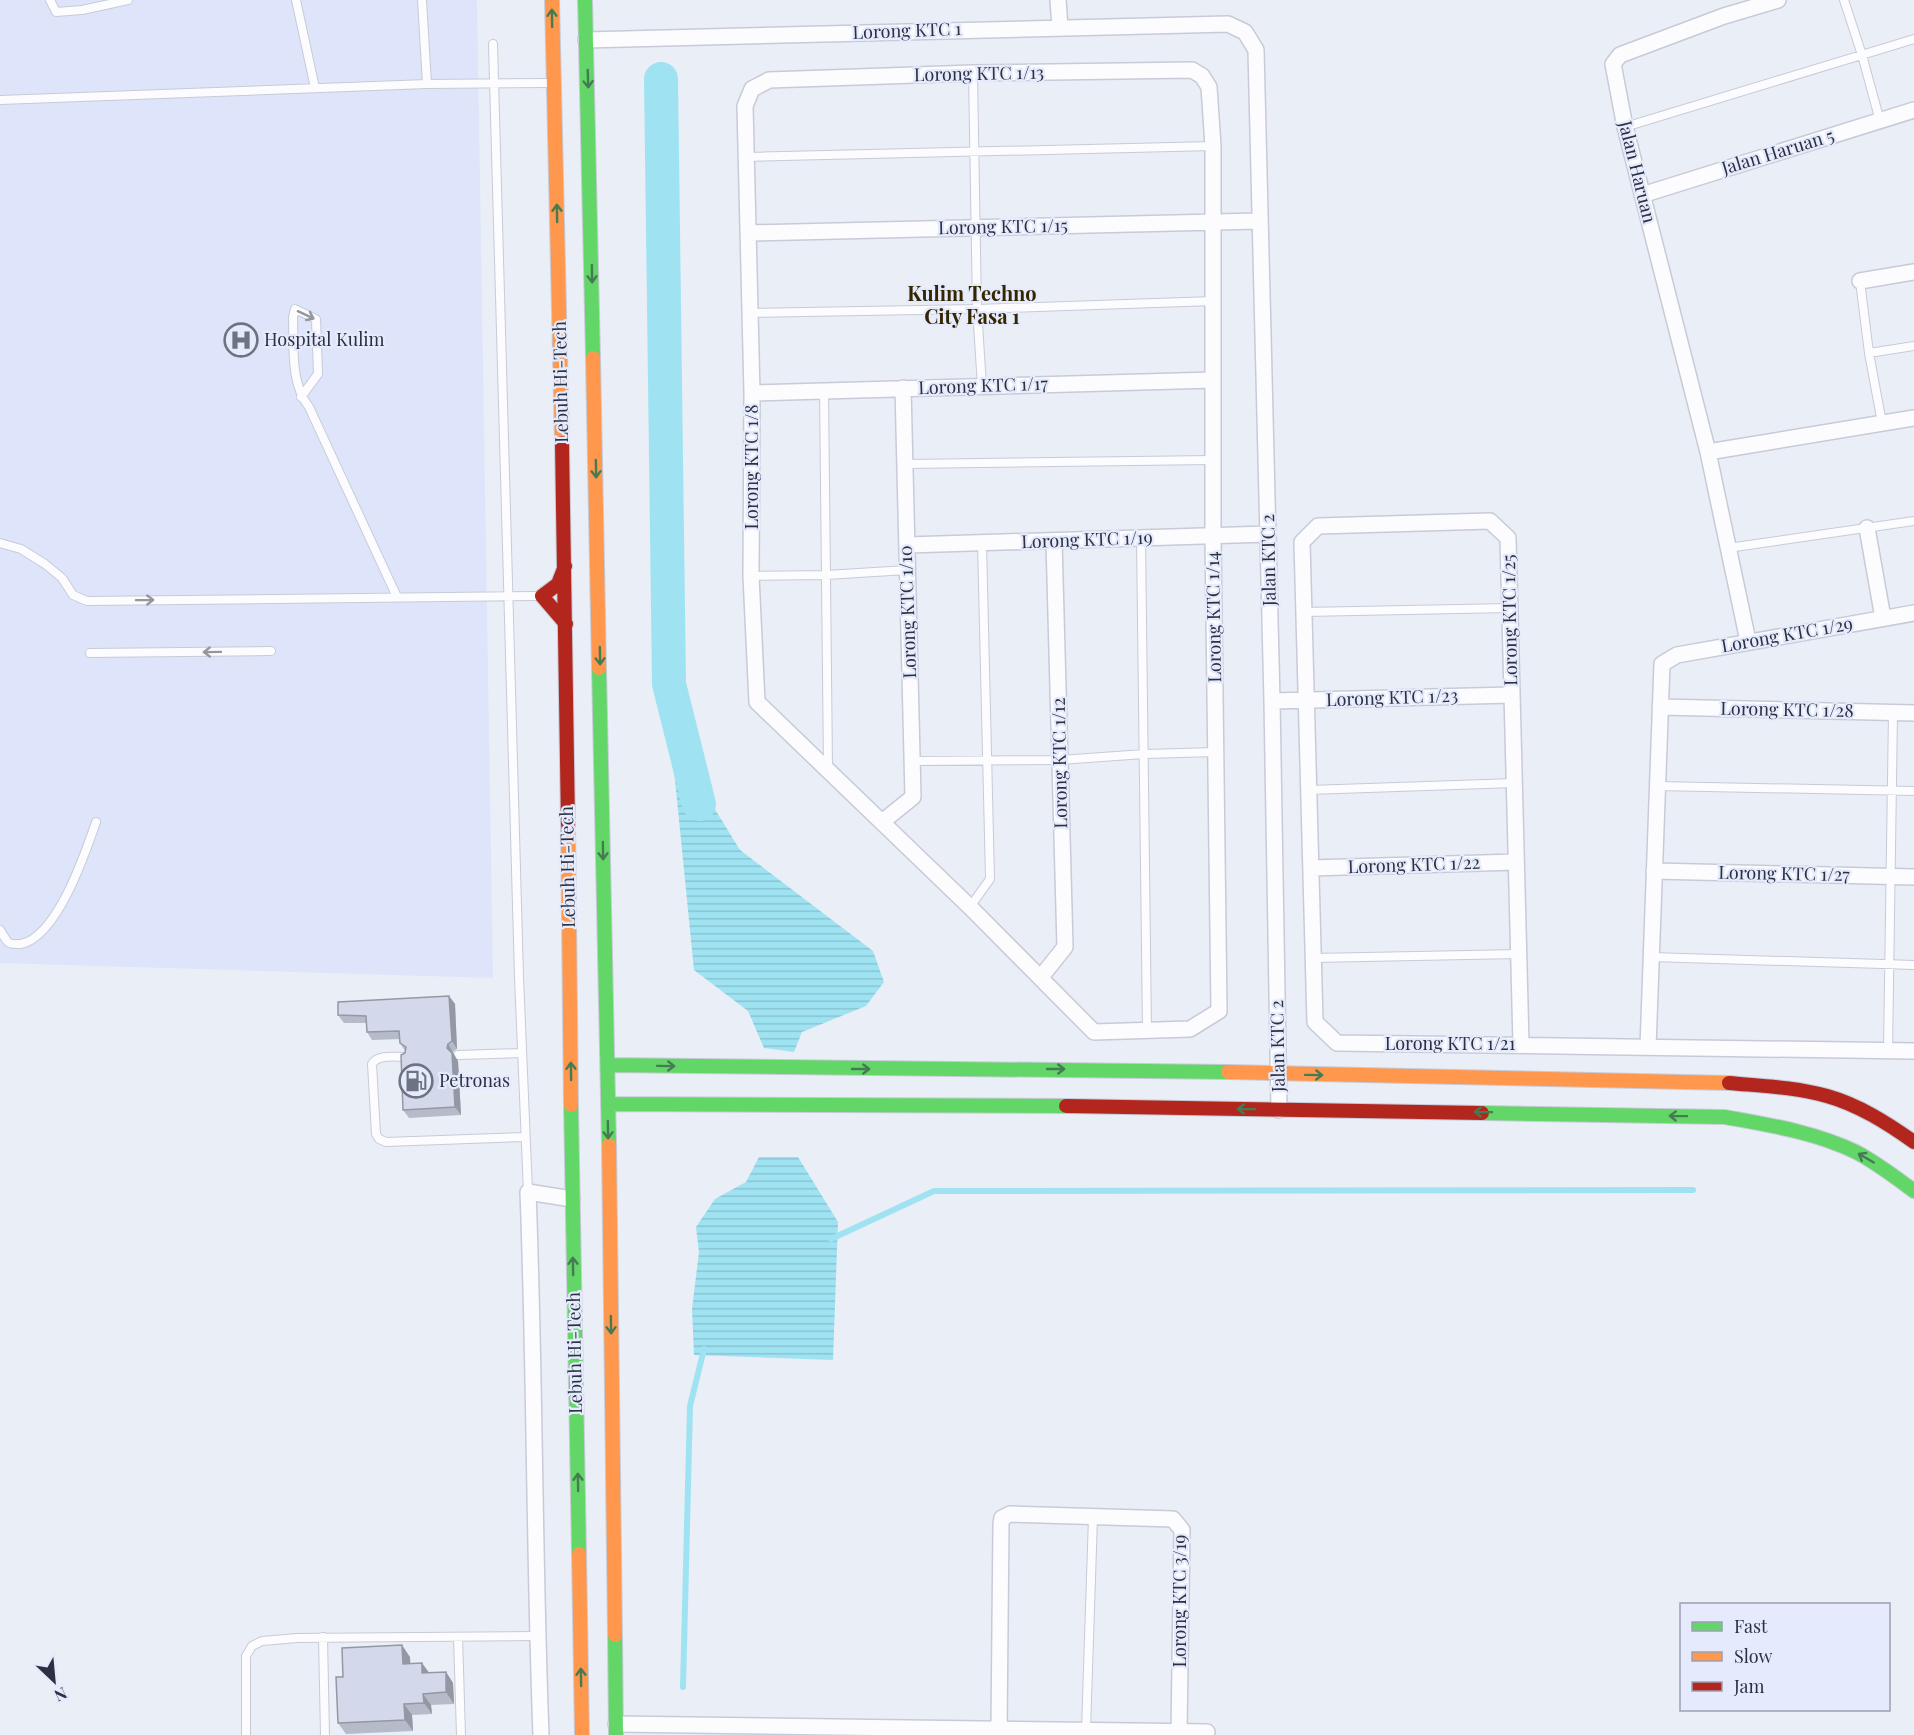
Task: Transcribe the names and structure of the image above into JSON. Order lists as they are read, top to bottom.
{
  "streets": {
    "main road": ["Lebuh Hi-Tech"],
    "street": [
      "Lorong KTC 1",
      "Lorong KTC 1/13",
      "Jalan Haruan 5",
      "Jalan Haruan",
      "Lorong KTC 1/15",
      "Lorong KTC 1/17",
      "Lorong KTC 1/8",
      "Lorong KTC 1/19",
      "Jalan KTC 2",
      "Lorong KTC 1/10",
      "Lorong KTC 1/14",
      "Lorong KTC 1/25",
      "Lorong KTC 1/29",
      "Lorong KTC 1/23",
      "Lorong KTC 1/28",
      "Lorong KTC 1/12",
      "Lorong KTC 1/22",
      "Lorong KTC 1/27",
      "Lorong KTC 1/21",
      "Lorong KTC 3/19"
    ]
  },
  "crossings": [
    ["Lorong KTC 1", "Lebuh Hi-Tech"],
    ["Lorong KTC 1", "Jalan KTC 2"],
    ["Lorong KTC 1/13", "Lorong KTC 1/15"],
    ["Lorong KTC 1/13", "Lorong KTC 1/8"],
    ["Lorong KTC 1/13", "Lorong KTC 1/14"],
    ["Jalan Haruan 5", "Jalan Haruan"],
    ["Jalan Haruan", "Lorong KTC 1/29"],
    ["Lorong KTC 1/15", "Lorong KTC 1/8"],
    ["Lorong KTC 1/15", "Jalan KTC 2"],
    ["Lorong KTC 1/15", "Lorong KTC 1/14"],
    ["Lorong KTC 1/17", "Lorong KTC 1/8"],
    ["Lorong KTC 1/17", "Lorong KTC 1/10"],
    ["Lorong KTC 1/17", "Lorong KTC 1/14"],
    ["Lorong KTC 1/19", "Jalan KTC 2"],
    ["Lorong KTC 1/19", "Lorong KTC 1/10"],
    ["Lorong KTC 1/19", "Lorong KTC 1/14"],
    ["Lorong KTC 1/19", "Lorong KTC 1/12"],
    ["Jalan KTC 2", "Lorong KTC 1/23"],
    ["Lorong KTC 1/25", "Lorong KTC 1/23"],
    ["Lorong KTC 1/25", "Lorong KTC 1/22"],
    ["Lorong KTC 1/25", "Lorong KTC 1/21"],
    ["Lorong KTC 1/29", "Lorong KTC 1/28"],
    ["Lorong KTC 1/23", "Lorong KTC 1/21"],
    ["Lorong KTC 1/22", "Lorong KTC 1/21"]
  ],
  "districts": ["Kulim Techno City Fasa 1"],
  "places": {
    "hospital": ["Hospital Kulim"],
    "fuel station": ["Petronas"]
  },
  "legend": ["Fast", "Slow", "Jam"],
  "north": "bottom right"
}
